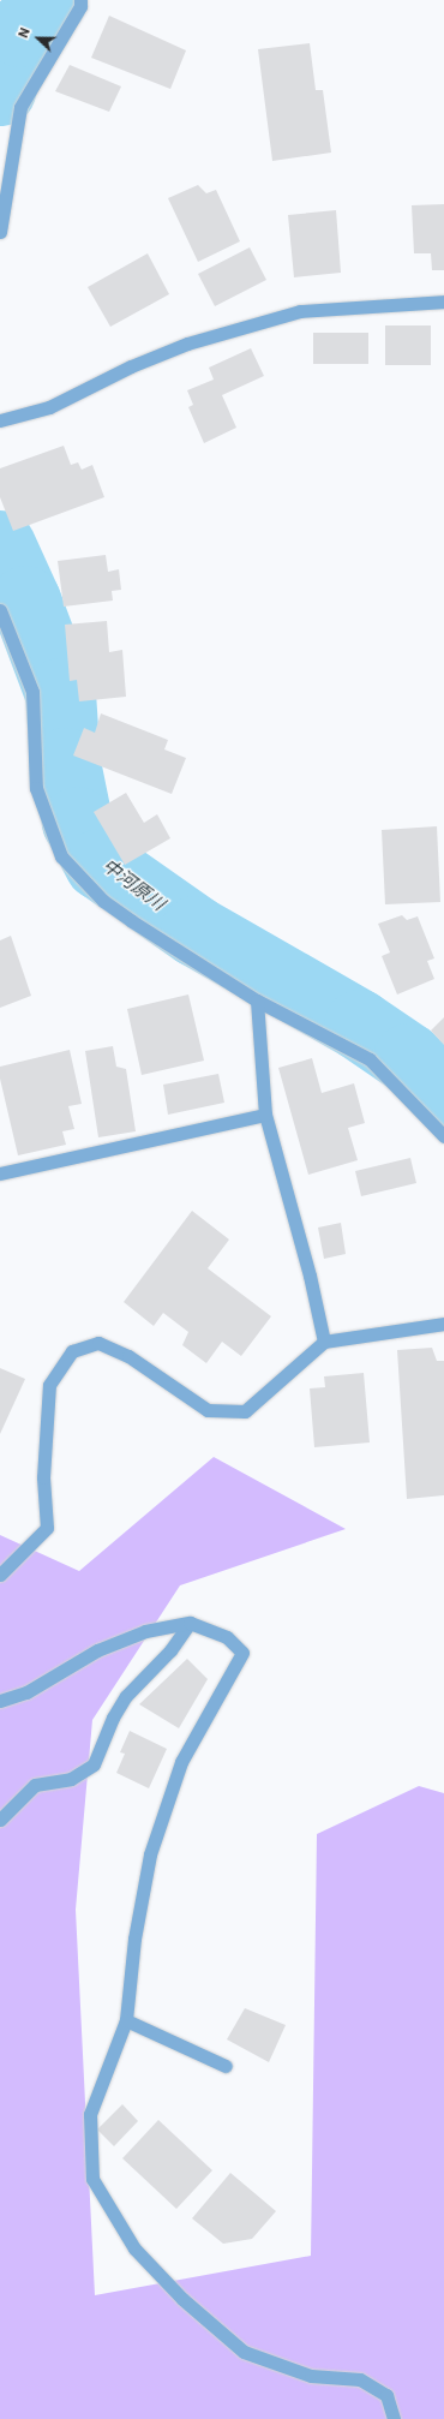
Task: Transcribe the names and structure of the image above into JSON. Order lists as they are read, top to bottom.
{
  "water": ["中河原川"],
  "north": "left"
}
